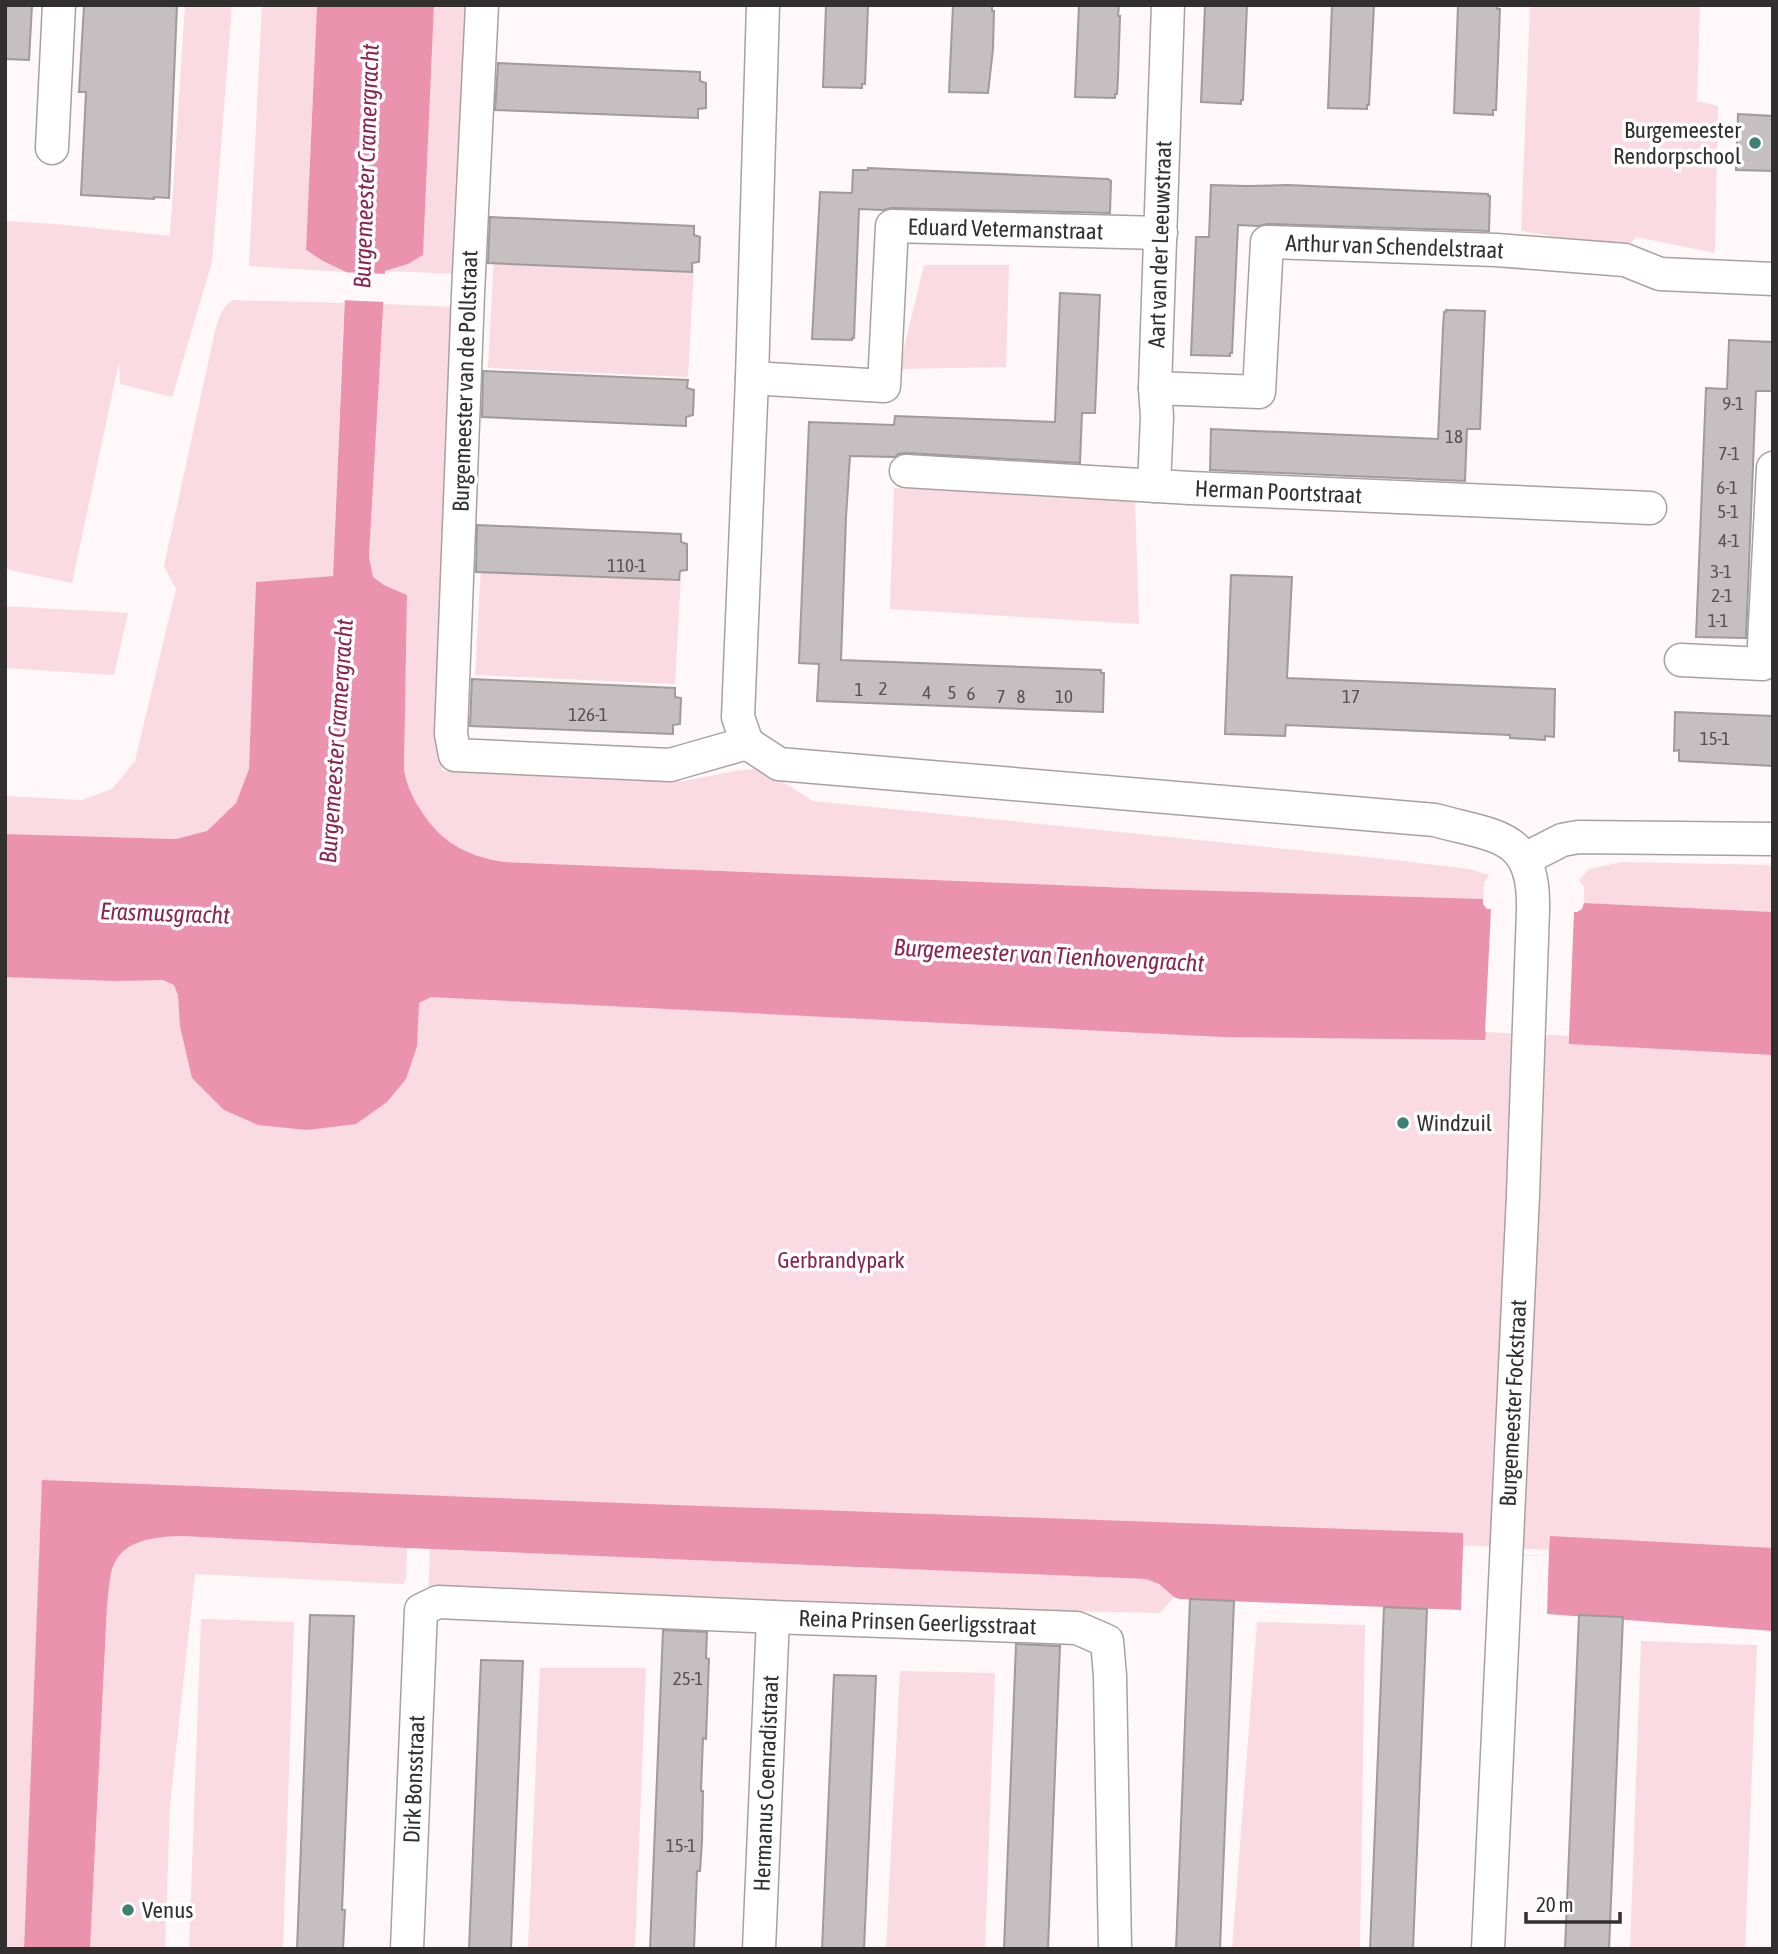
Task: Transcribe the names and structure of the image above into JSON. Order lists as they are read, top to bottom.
{
  "streets": {
    "street": [
      "Eduard Vetermanstraat",
      "Aart van der Leeuwstraat",
      "Arthur van Schendelstraat",
      "Burgemeester van de Pollstraat",
      "Herman Poortstraat",
      "Burgemeester Fockstraat",
      "Reina Prinsen Geerligsstraat",
      "Dirk Bonsstraat",
      "Hermanus Coenradistraat"
    ]
  },
  "crossings": [
    ["Eduard Vetermanstraat", "Aart van der Leeuwstraat"],
    ["Aart van der Leeuwstraat", "Arthur van Schendelstraat"],
    ["Aart van der Leeuwstraat", "Herman Poortstraat"],
    ["Reina Prinsen Geerligsstraat", "Dirk Bonsstraat"],
    ["Reina Prinsen Geerligsstraat", "Hermanus Coenradistraat"]
  ],
  "water": ["Burgemeester Cramergracht", "Erasmusgracht", "Burgemeester van Tienhovengracht"],
  "parks": ["Gerbrandypark"],
  "places": ["Burgemeester Rendorpschool", "Windzuil", "Venus"],
  "house_numbers": [
    "9-1",
    "18",
    "7-1",
    "6-1",
    "5-1",
    "4-1",
    "110-1",
    "3-1",
    "2-1",
    "1-1",
    "2",
    "1",
    "4",
    "5",
    "6",
    "7",
    "8",
    "10",
    "17",
    "126-1",
    "15-1",
    "25-1",
    "15-1"
  ],
  "scale_bar": "20 m"
}
